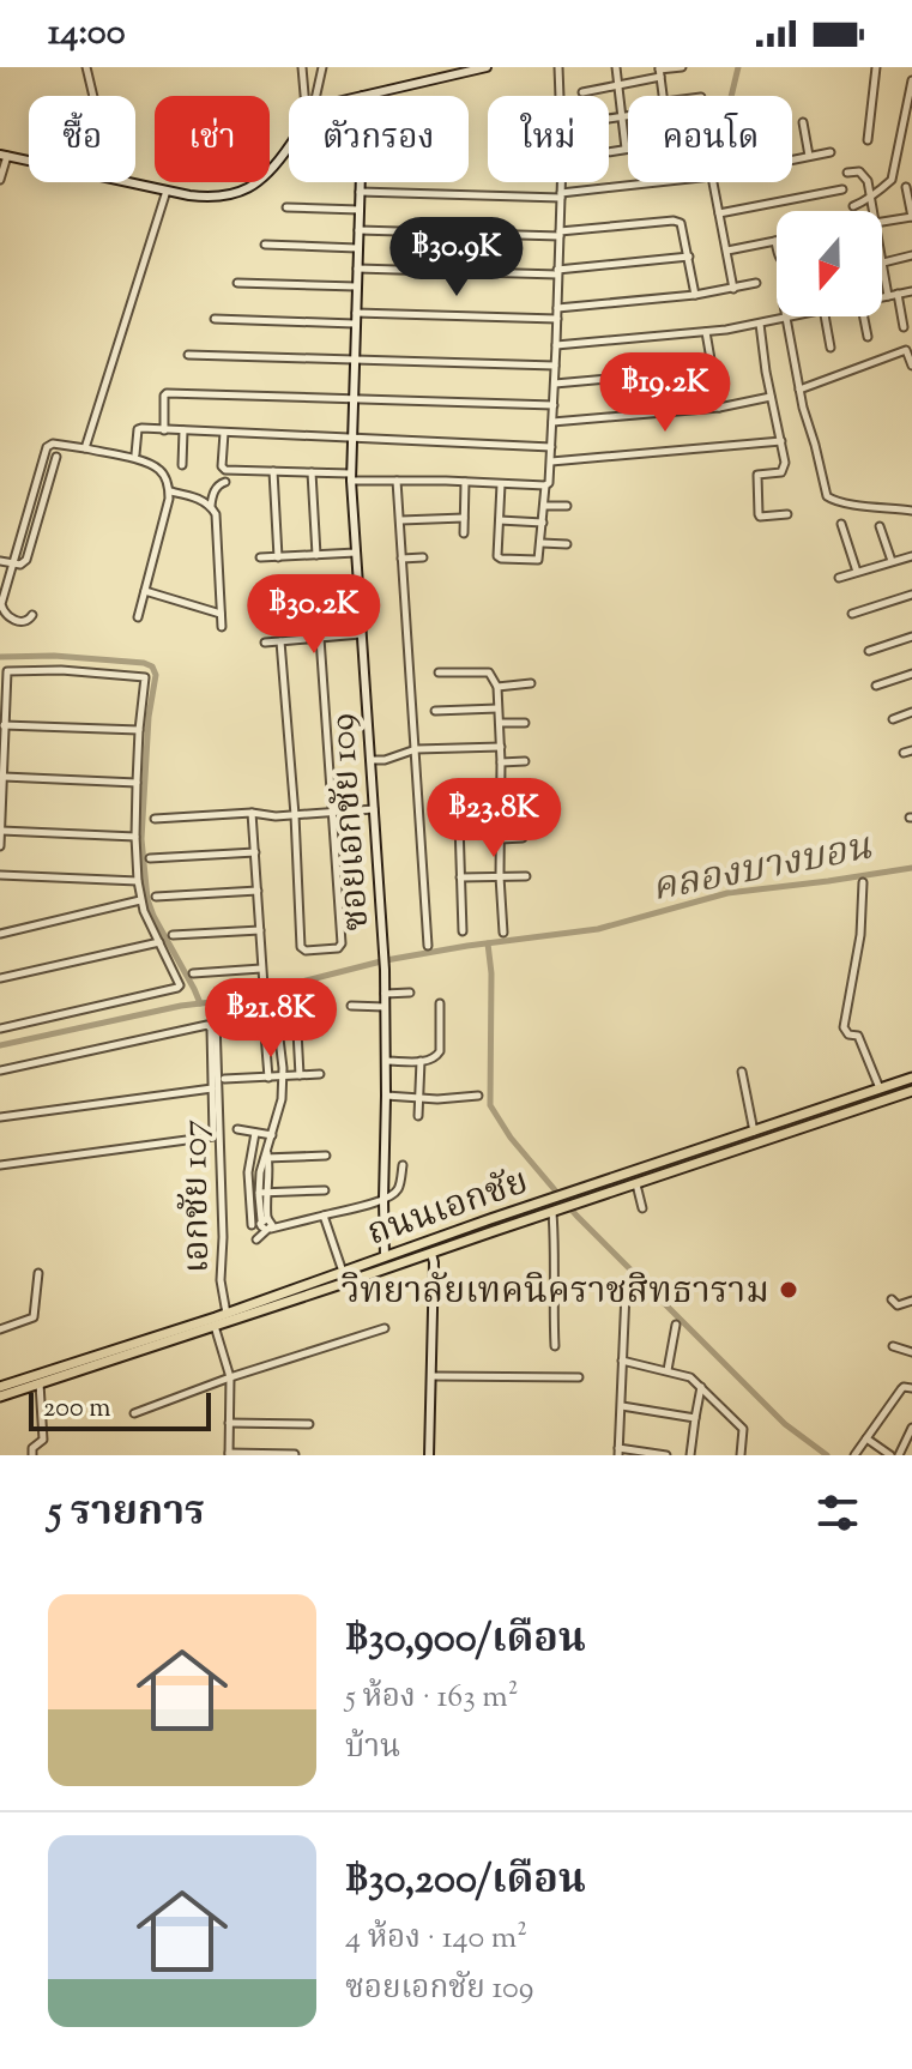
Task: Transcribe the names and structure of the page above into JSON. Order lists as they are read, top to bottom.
{
  "streets": {
    "main road": ["ถนนเอกชัย"],
    "street": ["ซอยเอกชัย 109", "เอกชัย 107"]
  },
  "crossings": [
    ["ซอยเอกชัย 109", "ถนนเอกชัย"],
    ["เอกชัย 107", "ถนนเอกชัย"]
  ],
  "water": ["คลองบางบอน"],
  "places": ["วิทยาลัยเทคนิคราชสิทธาราม"],
  "scale_bar": "200 m",
  "north": "bottom",
  "page": {
    "status": "14:00",
    "chip": [
      "ซื้อ",
      "เช่า",
      "ตัวกรอง",
      "ใหม่",
      "คอนโด"
    ],
    "price": [
      "฿30.9K",
      "฿19.2K",
      "฿30.2K",
      "฿23.8K",
      "฿21.8K"
    ],
    "scale": "200 m",
    "heading": "5 รายการ",
    "list": [
      {
        "name": "฿30,900/เดือน",
        "note": "5 ห้อง · 163 m² · บ้าน"
      },
      {
        "name": "฿30,200/เดือน",
        "note": "4 ห้อง · 140 m² · ซอยเอกชัย 109"
      }
    ]
  }
}
